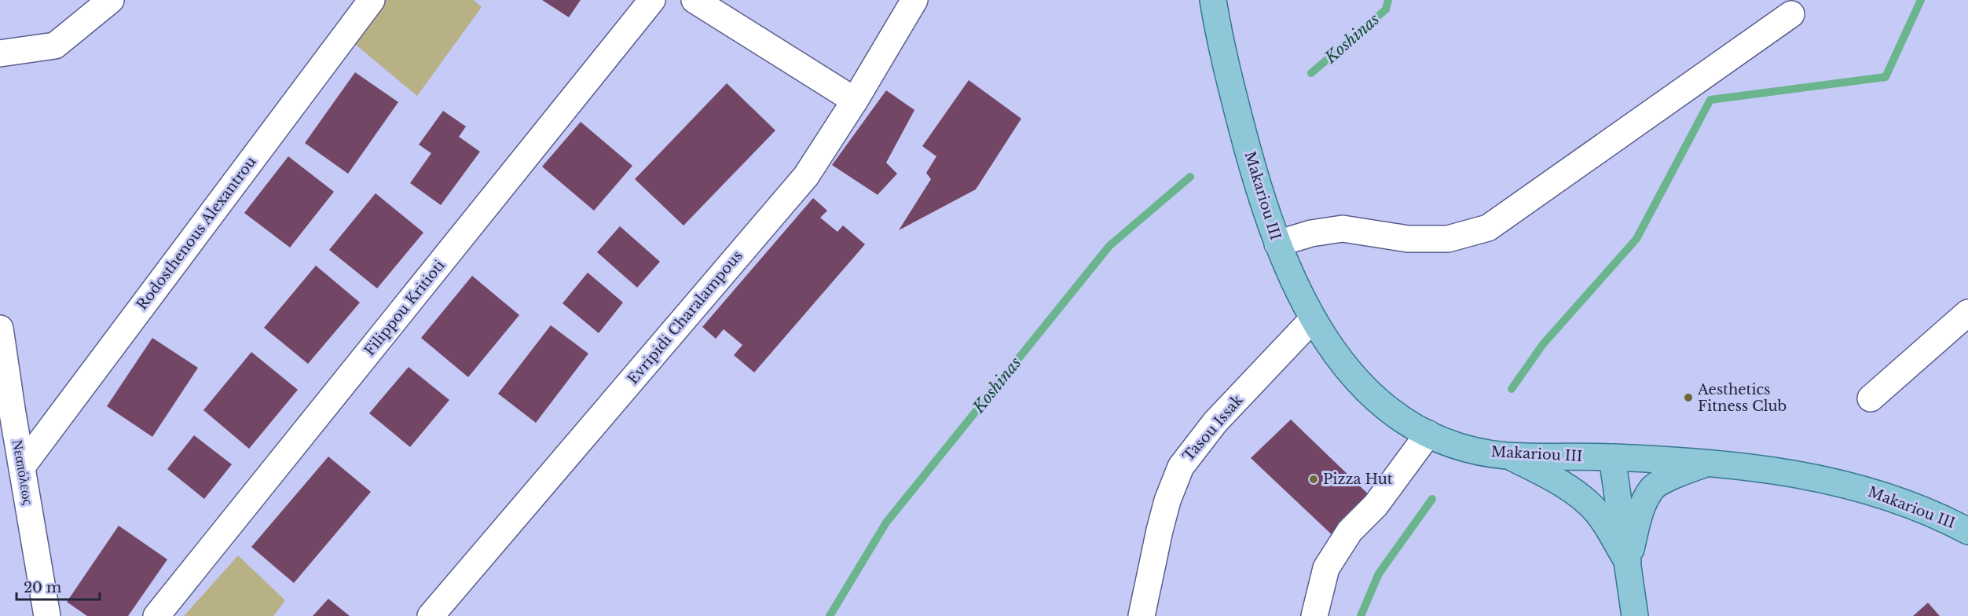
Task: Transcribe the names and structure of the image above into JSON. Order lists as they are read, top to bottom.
{
  "streets": {
    "main road": ["Makariou III"],
    "street": [
      "Rodosthenous Alexantrou",
      "Filippou Kritioti",
      "Evripidi Charalampous",
      "Tasou Issak",
      "Νεαπόλεως"
    ]
  },
  "crossings": [
    ["Makariou III", "Tasou Issak"],
    ["Rodosthenous Alexantrou", "Νεαπόλεως"]
  ],
  "water": ["Koshinas"],
  "places": ["Aesthetics Fitness Club", "Pizza Hut"],
  "scale_bar": "20 m"
}
